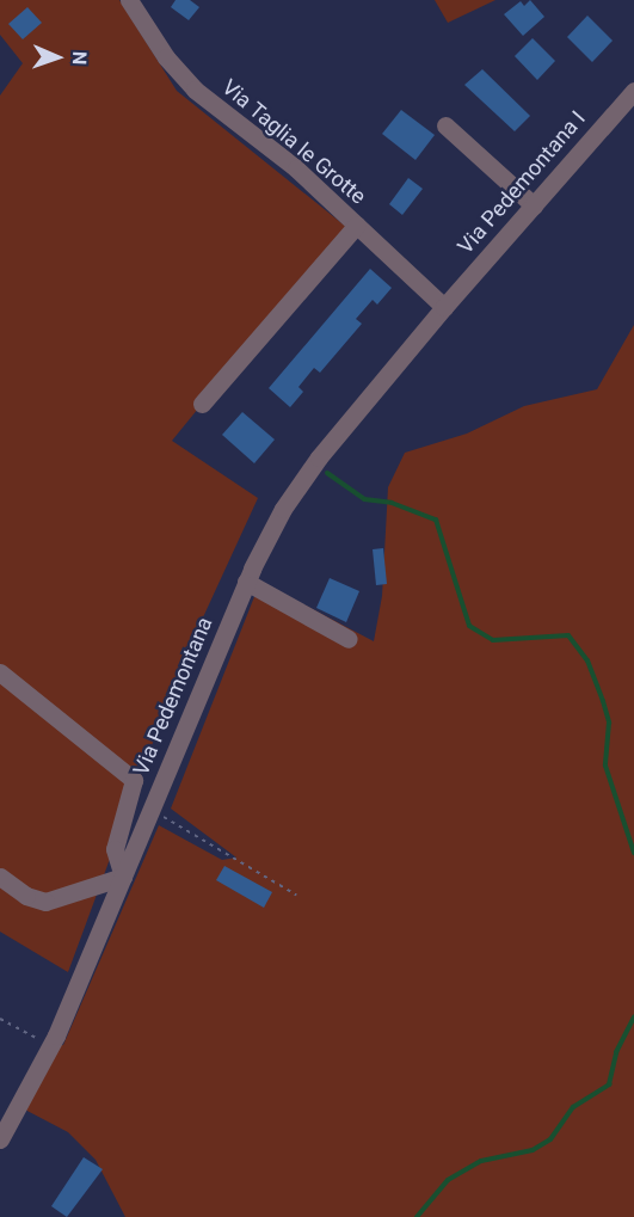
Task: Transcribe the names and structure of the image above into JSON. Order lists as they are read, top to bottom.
{
  "streets": {
    "street": ["Via Taglia le Grotte", "Via Pedemontana I", "Via Pedemontana"]
  },
  "crossings": [
    ["Via Taglia le Grotte", "Via Pedemontana I"],
    ["Via Taglia le Grotte", "Via Pedemontana"],
    ["Via Pedemontana I", "Via Pedemontana"]
  ],
  "north": "right"
}
